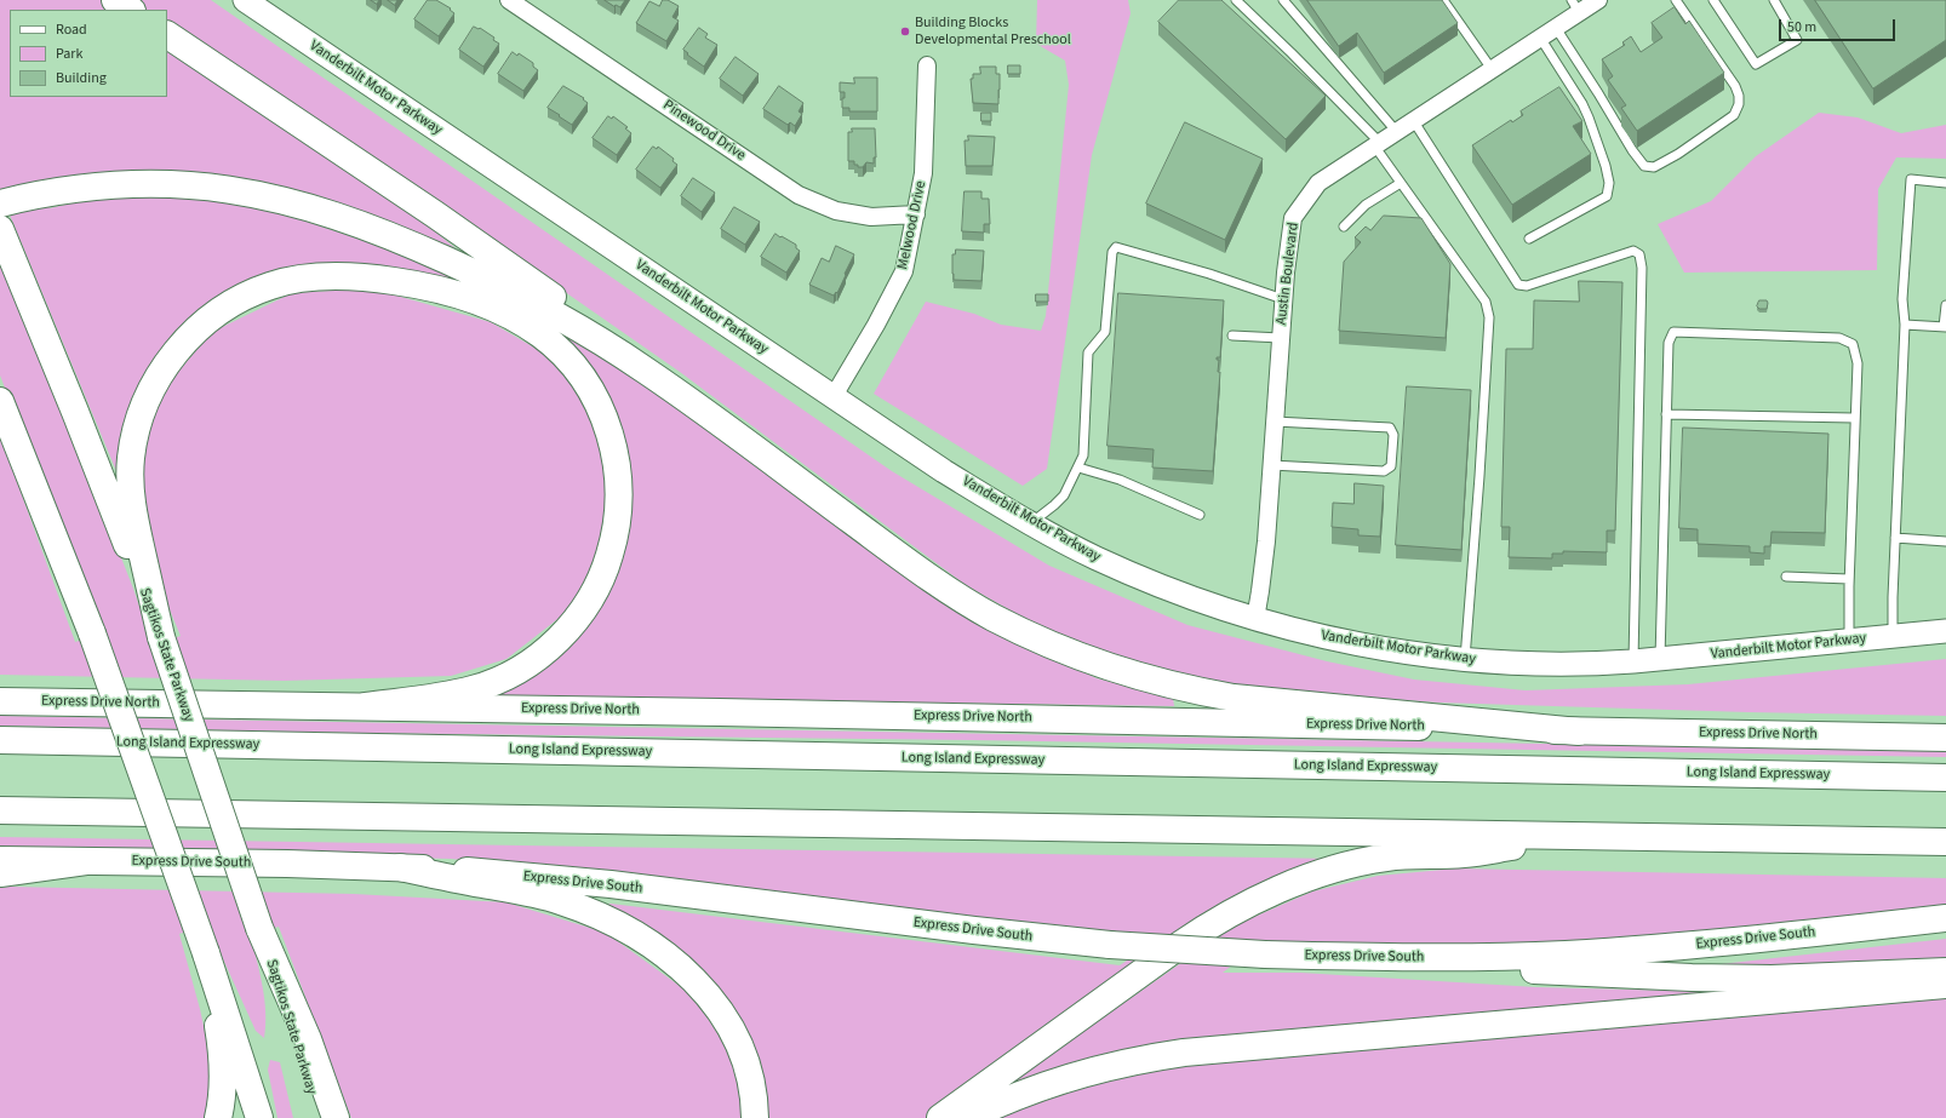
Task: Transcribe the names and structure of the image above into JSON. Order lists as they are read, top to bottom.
{
  "streets": {
    "highway": [
      "Sagtikos State Parkway",
      "Express Drive North",
      "Long Island Expressway",
      "Express Drive South"
    ],
    "main road": ["Vanderbilt Motor Parkway"],
    "street": ["Pinewood Drive", "Melwood Drive", "Austin Boulevard"]
  },
  "crossings": [
    ["Vanderbilt Motor Parkway", "Melwood Drive"],
    ["Vanderbilt Motor Parkway", "Austin Boulevard"],
    ["Pinewood Drive", "Melwood Drive"]
  ],
  "places": ["Building Blocks Developmental Preschool"],
  "legend": ["Road", "Park", "Building"],
  "scale_bar": "50 m"
}
